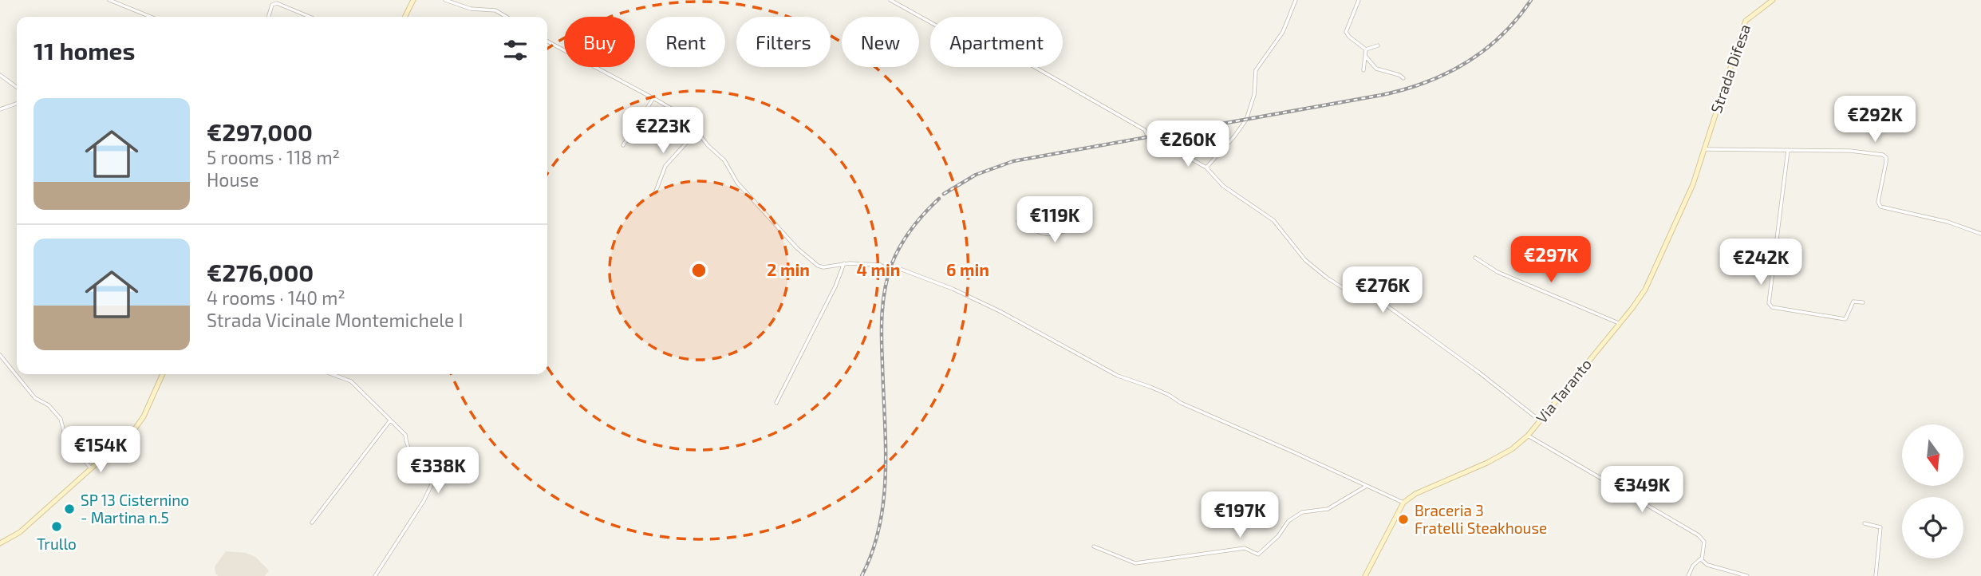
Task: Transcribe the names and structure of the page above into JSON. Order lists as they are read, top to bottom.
{
  "streets": {
    "street": ["Strada Difesa", "Via Taranto"]
  },
  "crossings": [
    ["Strada Difesa", "Via Taranto"]
  ],
  "places": ["SP 13 Cisternino - Martina n.5", "Braceria 3 Fratelli Steakhouse", "Trullo"],
  "north": "bottom",
  "page": {
    "chip": [
      "Buy",
      "Rent",
      "Filters",
      "New",
      "Apartment"
    ],
    "heading": "11 homes",
    "list": [
      {
        "name": "€297,000",
        "note": "5 rooms · 118 m² · House"
      },
      {
        "name": "€276,000",
        "note": "4 rooms · 140 m² · Strada Vicinale Montemichele I"
      }
    ],
    "price": [
      "€292K",
      "€223K",
      "€260K",
      "€119K",
      "€297K",
      "€242K",
      "€276K",
      "€154K",
      "€338K",
      "€349K",
      "€197K"
    ]
  },
  "rings": ["2 min", "4 min", "6 min"]
}
